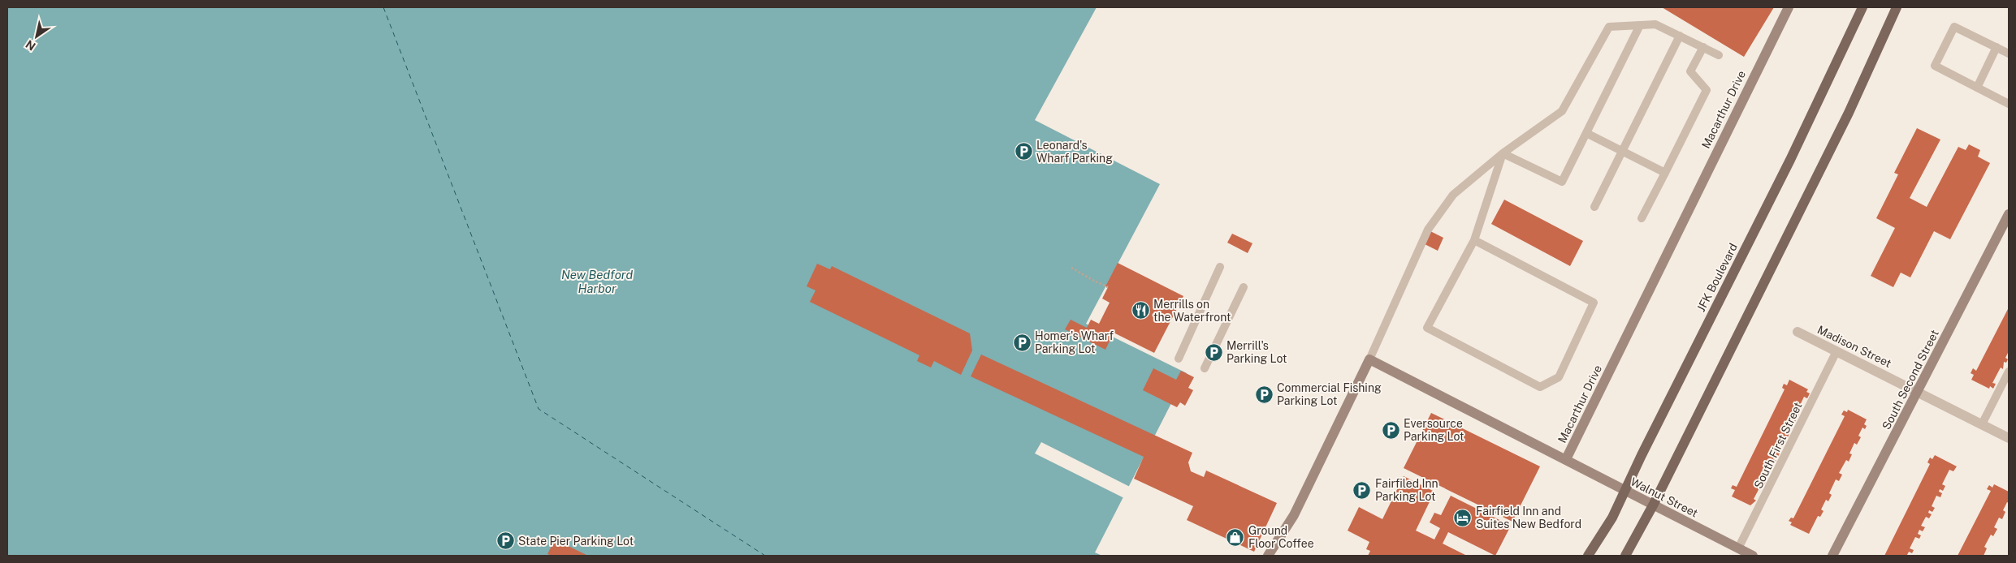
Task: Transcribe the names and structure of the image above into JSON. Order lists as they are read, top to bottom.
{
  "streets": {
    "main road": ["JFK Boulevard"],
    "street": [
      "Macarthur Drive",
      "Madison Street",
      "South Second Street",
      "Walnut Street"
    ],
    "lane": ["South First Street"]
  },
  "crossings": [
    ["Macarthur Drive", "Walnut Street"],
    ["JFK Boulevard", "Walnut Street"],
    ["Madison Street", "South Second Street"],
    ["Madison Street", "South First Street"],
    ["South First Street", "Walnut Street"]
  ],
  "water": ["New Bedford Harbor"],
  "places": {
    "parking": [
      "Leonard's Wharf Parking",
      "Homer's Wharf Parking Lot",
      "Merrill's Parking Lot",
      "Commercial Fishing Parking Lot",
      "Eversource Parking Lot",
      "Fairfiled Inn Parking Lot",
      "State Pier Parking Lot"
    ],
    "restaurant": ["Merrills on the Waterfront"],
    "hotel": ["Fairfield Inn and Suites New Bedford"],
    "shop": ["Ground Floor Coffee"]
  },
  "north": "bottom left"
}
